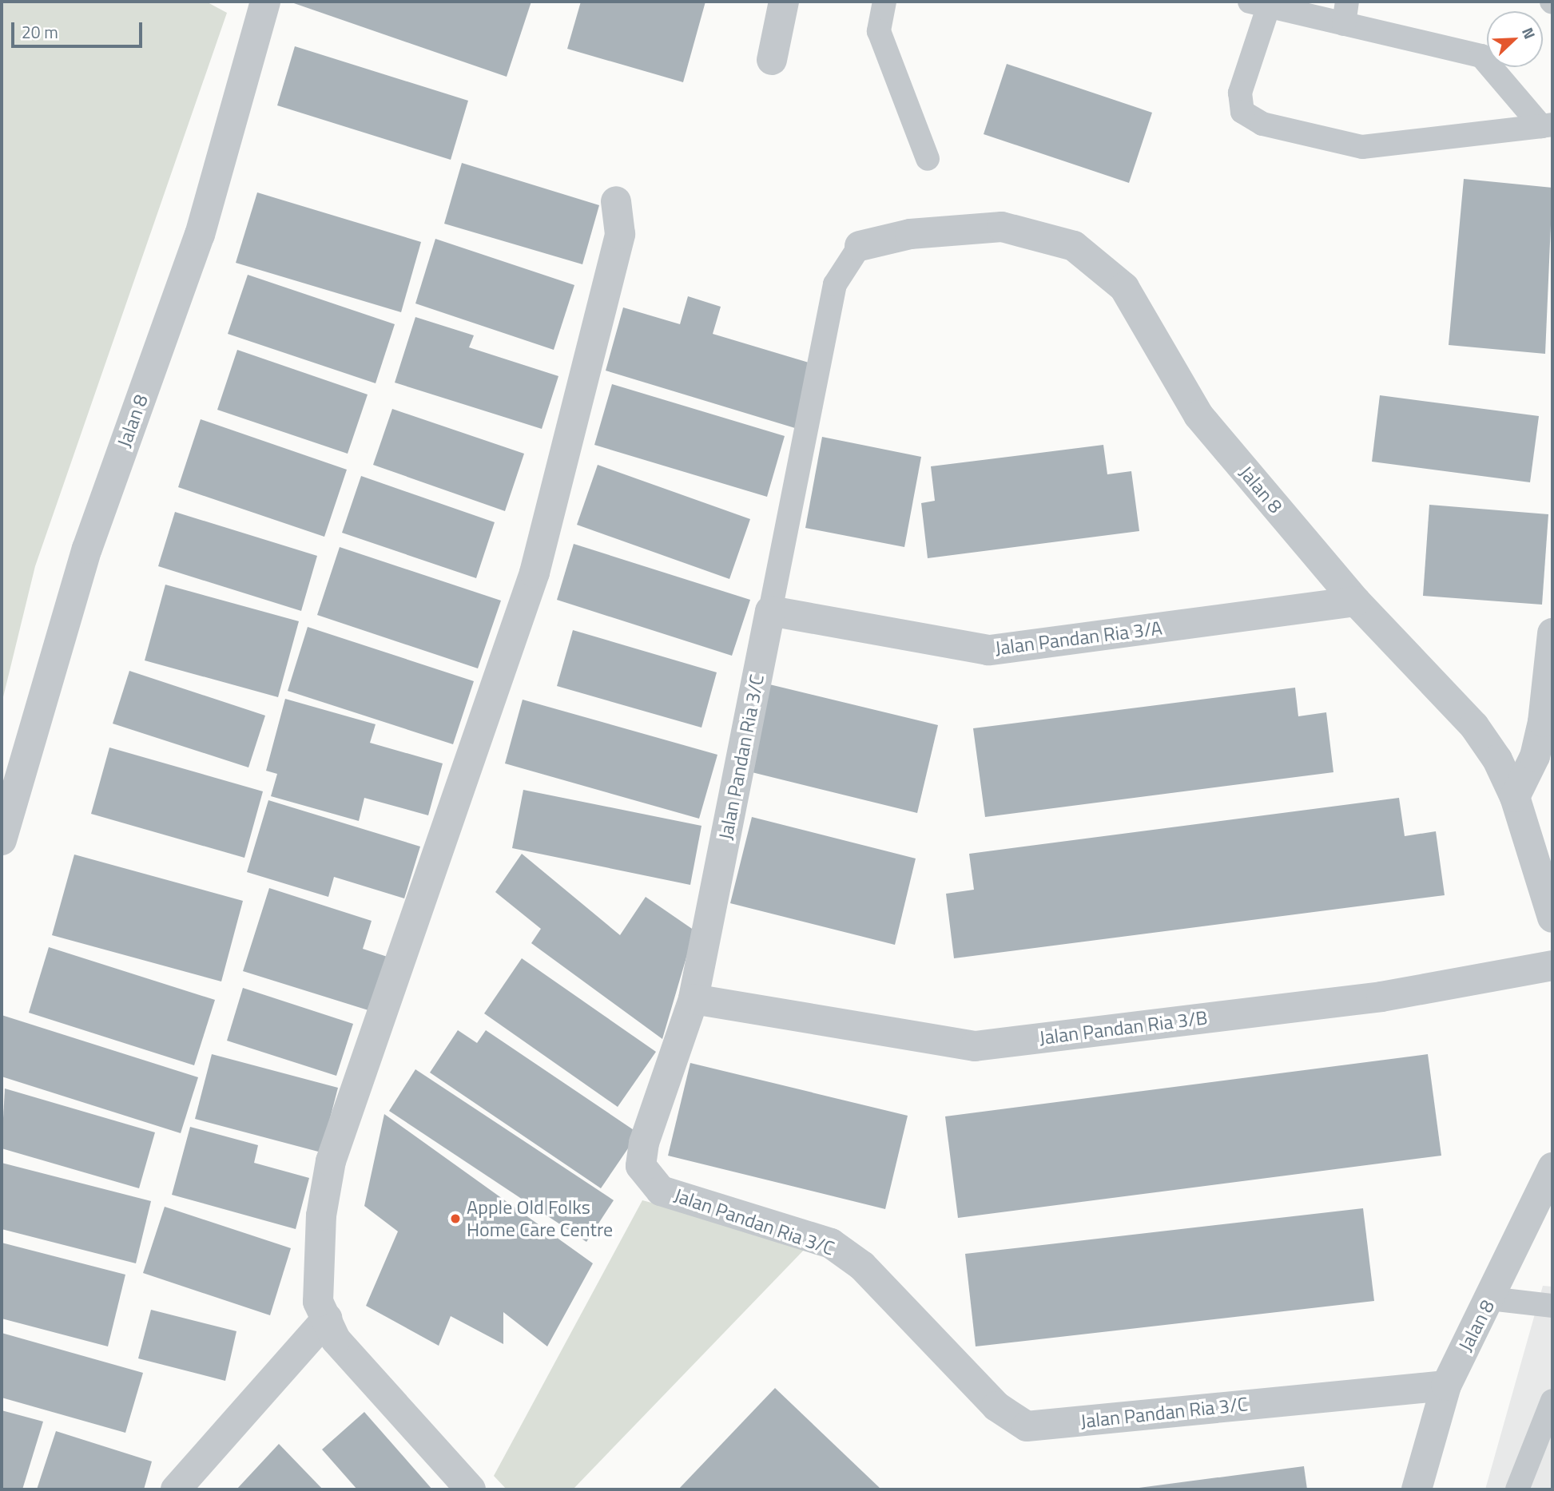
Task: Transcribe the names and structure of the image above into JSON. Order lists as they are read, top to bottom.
{
  "streets": {
    "street": [
      "Jalan 8",
      "Jalan Pandan Ria 3/A",
      "Jalan Pandan Ria 3/C",
      "Jalan Pandan Ria 3/B"
    ]
  },
  "crossings": [
    ["Jalan 8", "Jalan Pandan Ria 3/A"],
    ["Jalan 8", "Jalan Pandan Ria 3/C"],
    ["Jalan Pandan Ria 3/A", "Jalan Pandan Ria 3/C"],
    ["Jalan Pandan Ria 3/C", "Jalan Pandan Ria 3/B"]
  ],
  "places": ["Apple Old Folks Home Care Centre"],
  "scale_bar": "20 m",
  "north": "top right"
}
